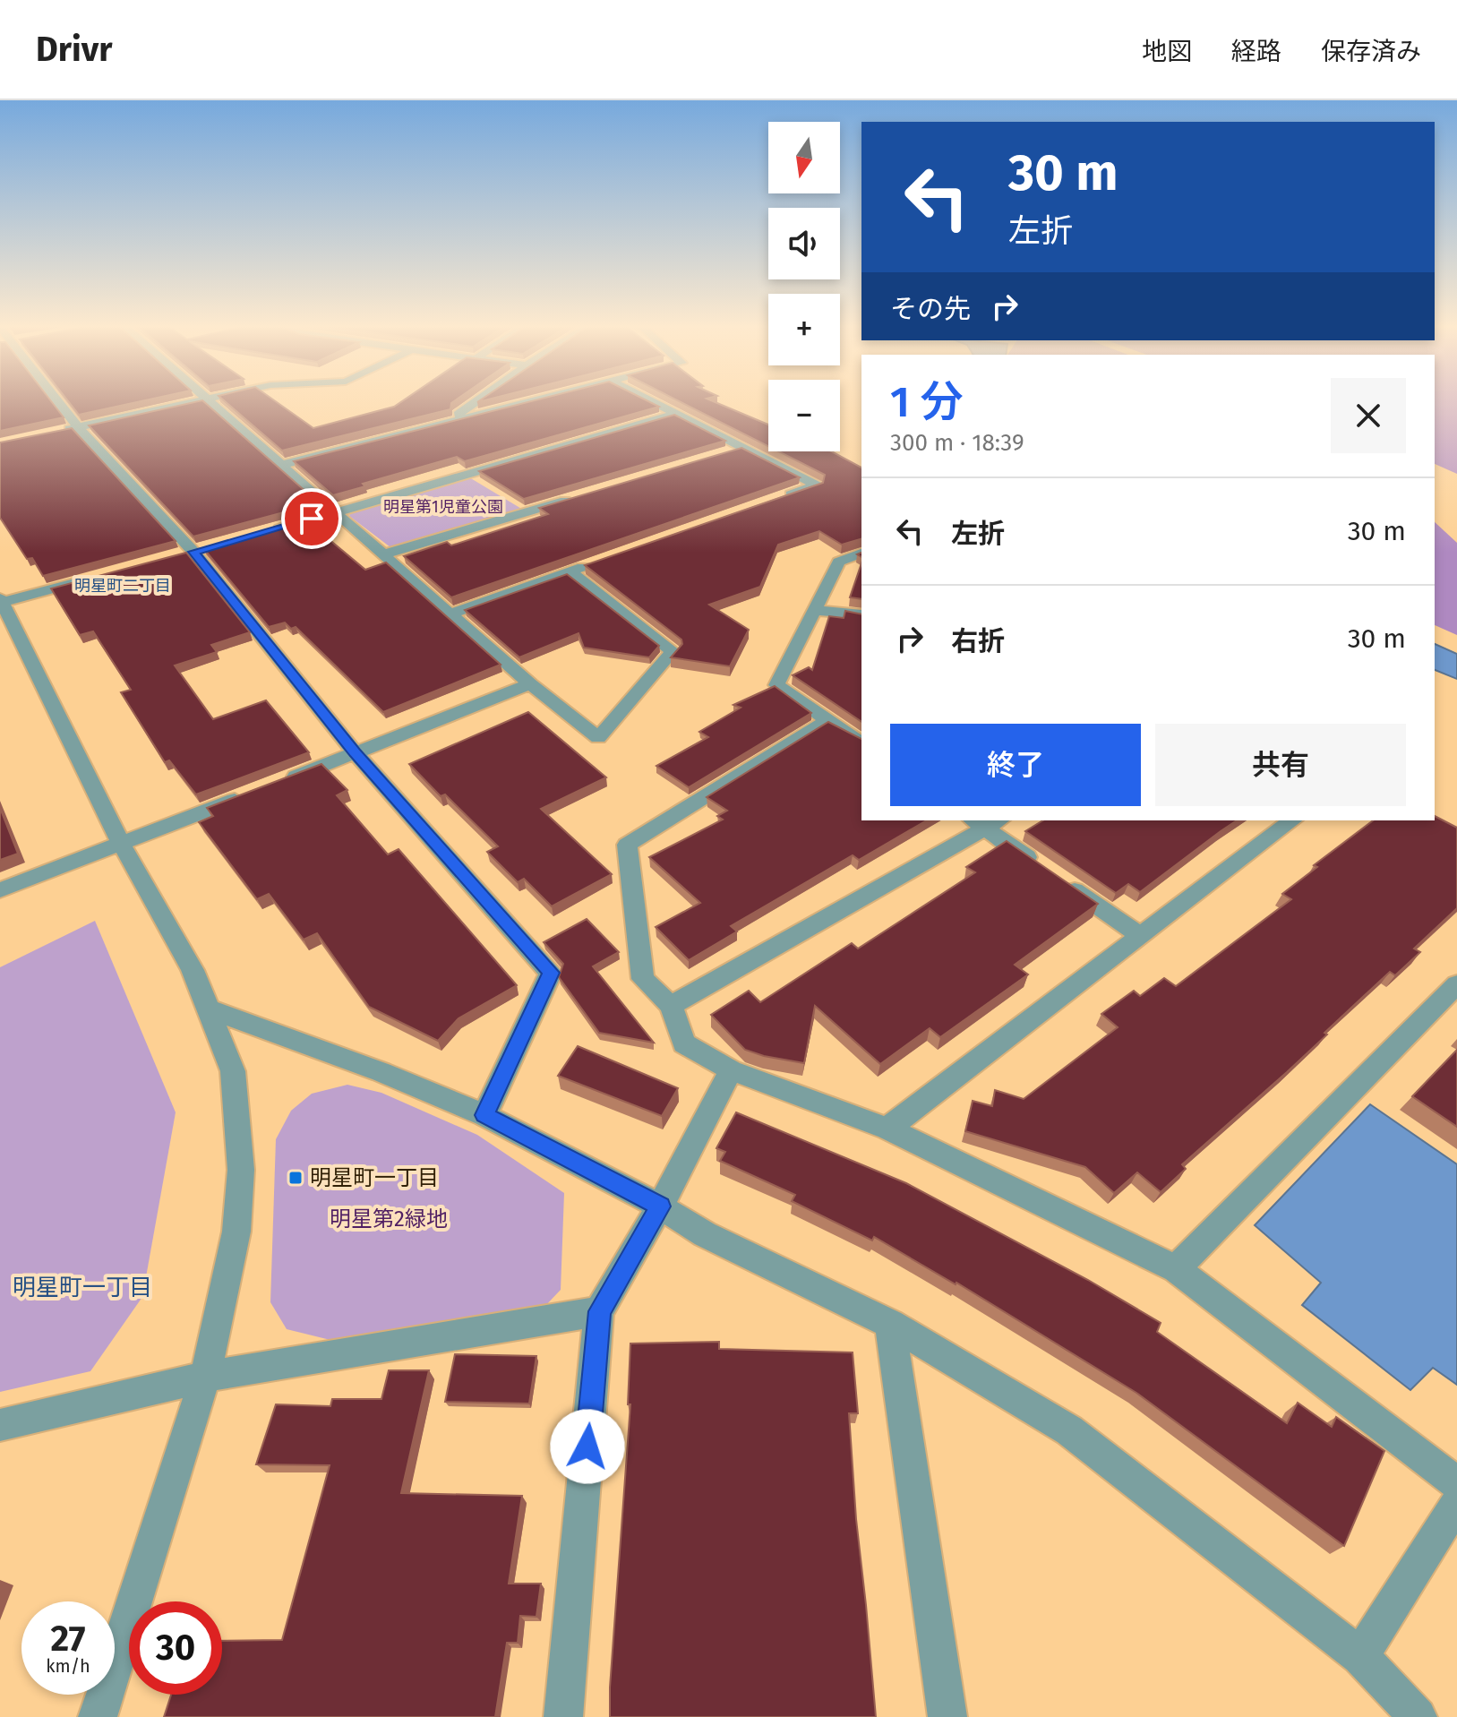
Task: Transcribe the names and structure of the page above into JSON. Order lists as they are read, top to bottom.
{
  "districts": ["明星町二丁目", "明星町一丁目"],
  "parks": ["明星第1児童公園", "明星第2緑地"],
  "places": {
    "transit": ["明星町一丁目"]
  },
  "north": "bottom",
  "page": {
    "header": "Drivr",
    "nav": ["地図", "経路", "保存済み"],
    "map_buttons": ["+", "−"],
    "turn": ["30 m", "左折"],
    "then": "その先",
    "heading": ["1 分", "300 m · 18:39"],
    "list": [
      {
        "name": "左折",
        "value": "30 m"
      },
      {
        "name": "右折",
        "value": "30 m"
      }
    ],
    "buttons": ["終了", "共有"],
    "speed": "27 km/h",
    "limit": "30"
  }
}
